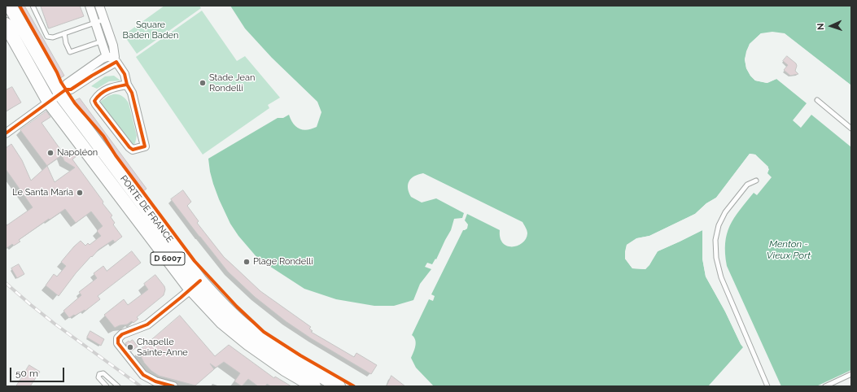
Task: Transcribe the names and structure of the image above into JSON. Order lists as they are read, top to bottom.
{
  "streets": {
    "main road": ["PORTE DE FRANCE", "D 6007"]
  },
  "water": ["Menton - Vieux Port"],
  "parks": ["Square Baden Baden"],
  "places": [
    "Stade Jean Rondelli",
    "Napoléon",
    "Le Santa Maria",
    "Plage Rondelli",
    "Chapelle Sainte-Anne"
  ],
  "scale_bar": "50 m",
  "north": "left"
}
